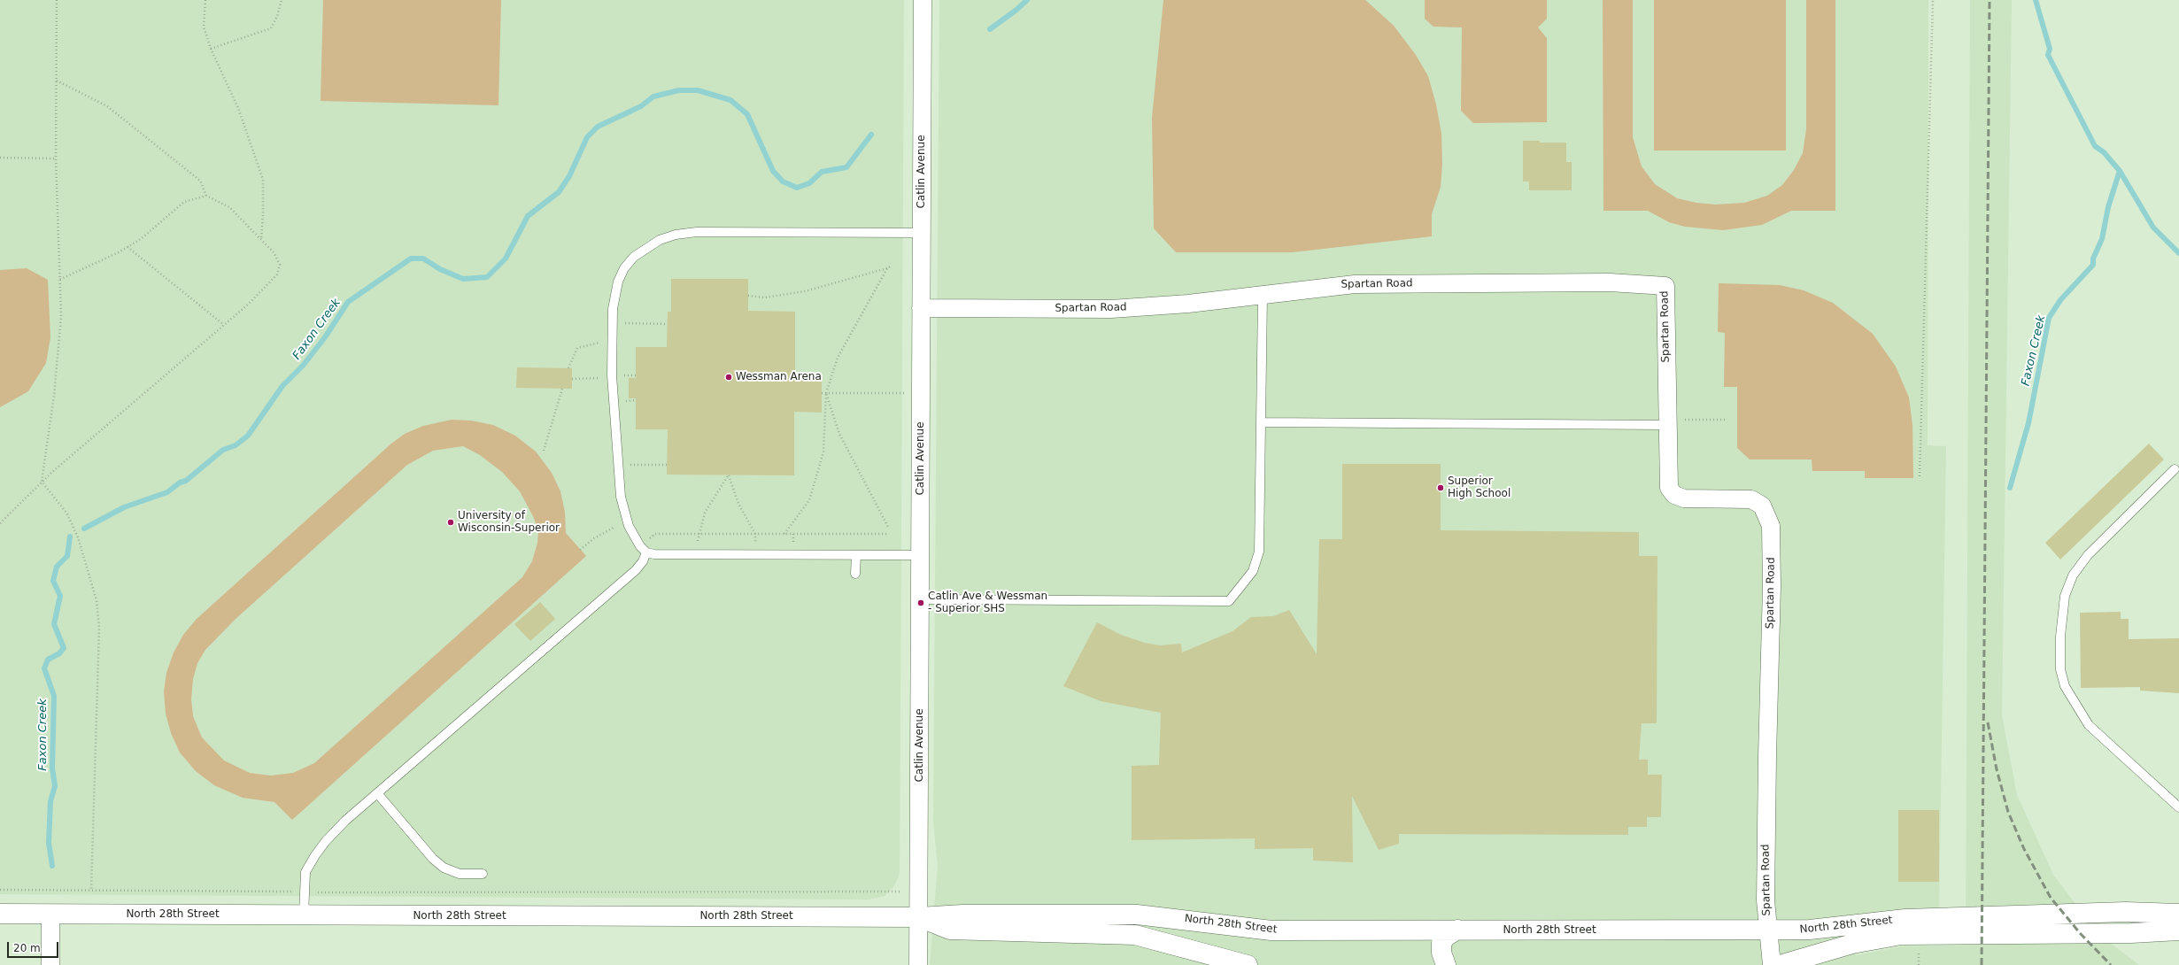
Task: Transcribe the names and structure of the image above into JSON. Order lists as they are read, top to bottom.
{
  "streets": {
    "main road": ["North 28th Street"],
    "street": ["Catlin Avenue", "Spartan Road"]
  },
  "crossings": [
    ["Catlin Avenue", "Spartan Road"],
    ["Catlin Avenue", "North 28th Street"],
    ["Spartan Road", "North 28th Street"]
  ],
  "water": ["Faxon Creek"],
  "places": [
    "Wessman Arena",
    "Superior High School",
    "University of Wisconsin-Superior",
    "Catlin Ave & Wessman - Superior SHS"
  ],
  "scale_bar": "20 m"
}
